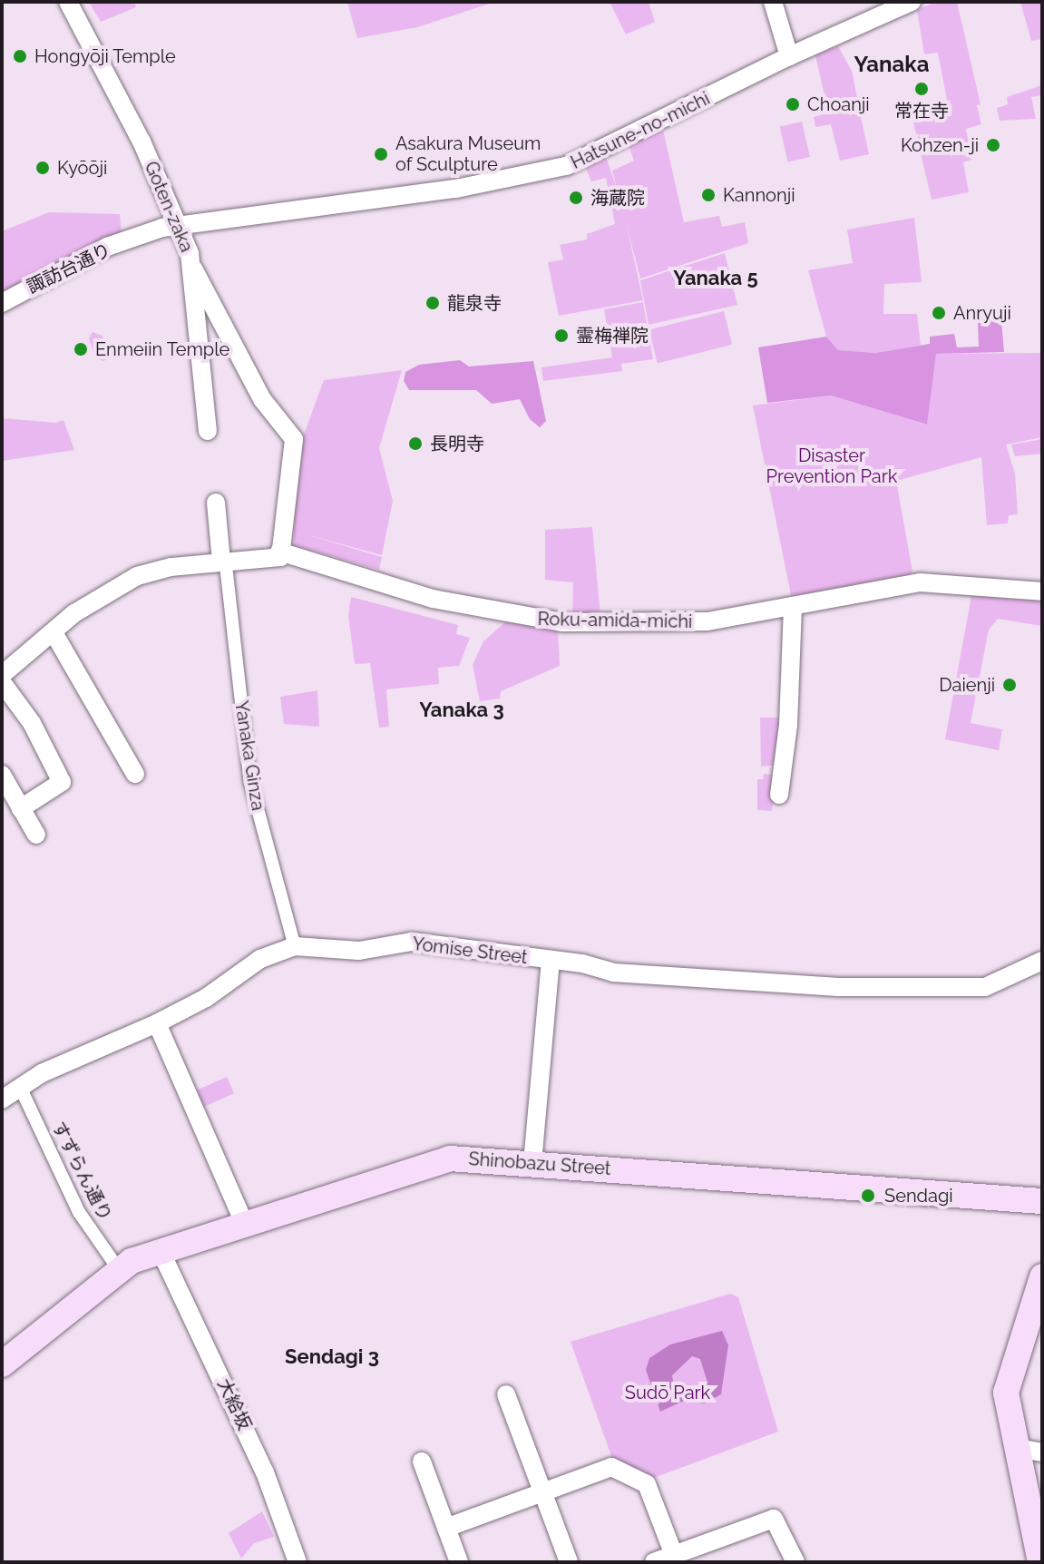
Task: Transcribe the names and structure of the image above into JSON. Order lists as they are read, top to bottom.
{
  "streets": {
    "main road": ["Shinobazu Street"],
    "street": [
      "Hatsune-no-michi",
      "Goten-zaka",
      "諏訪台通り",
      "Roku-amida-michi",
      "Yanaka Ginza",
      "Yomise Street",
      "すずらん通り",
      "大給坂"
    ]
  },
  "crossings": [
    ["Hatsune-no-michi", "Goten-zaka"],
    ["Hatsune-no-michi", "諏訪台通り"],
    ["Goten-zaka", "諏訪台通り"],
    ["Yanaka Ginza", "Yomise Street"],
    ["Yomise Street", "すずらん通り"],
    ["Shinobazu Street", "すずらん通り"],
    ["Shinobazu Street", "大給坂"]
  ],
  "districts": [
    "Yanaka",
    "Yanaka 5",
    "Yanaka 3",
    "Sendagi 3"
  ],
  "parks": ["Disaster Prevention Park", "Sudō Park"],
  "places": [
    "Hongyōji Temple",
    "常在寺",
    "Choanji",
    "Kohzen-ji",
    "Asakura Museum of Sculpture",
    "Kyōōji",
    "Kannonji",
    "海蔵院",
    "龍泉寺",
    "Anryuji",
    "霊梅禅院",
    "Enmeiin Temple",
    "長明寺",
    "Daienji",
    "Sendagi"
  ]
}
